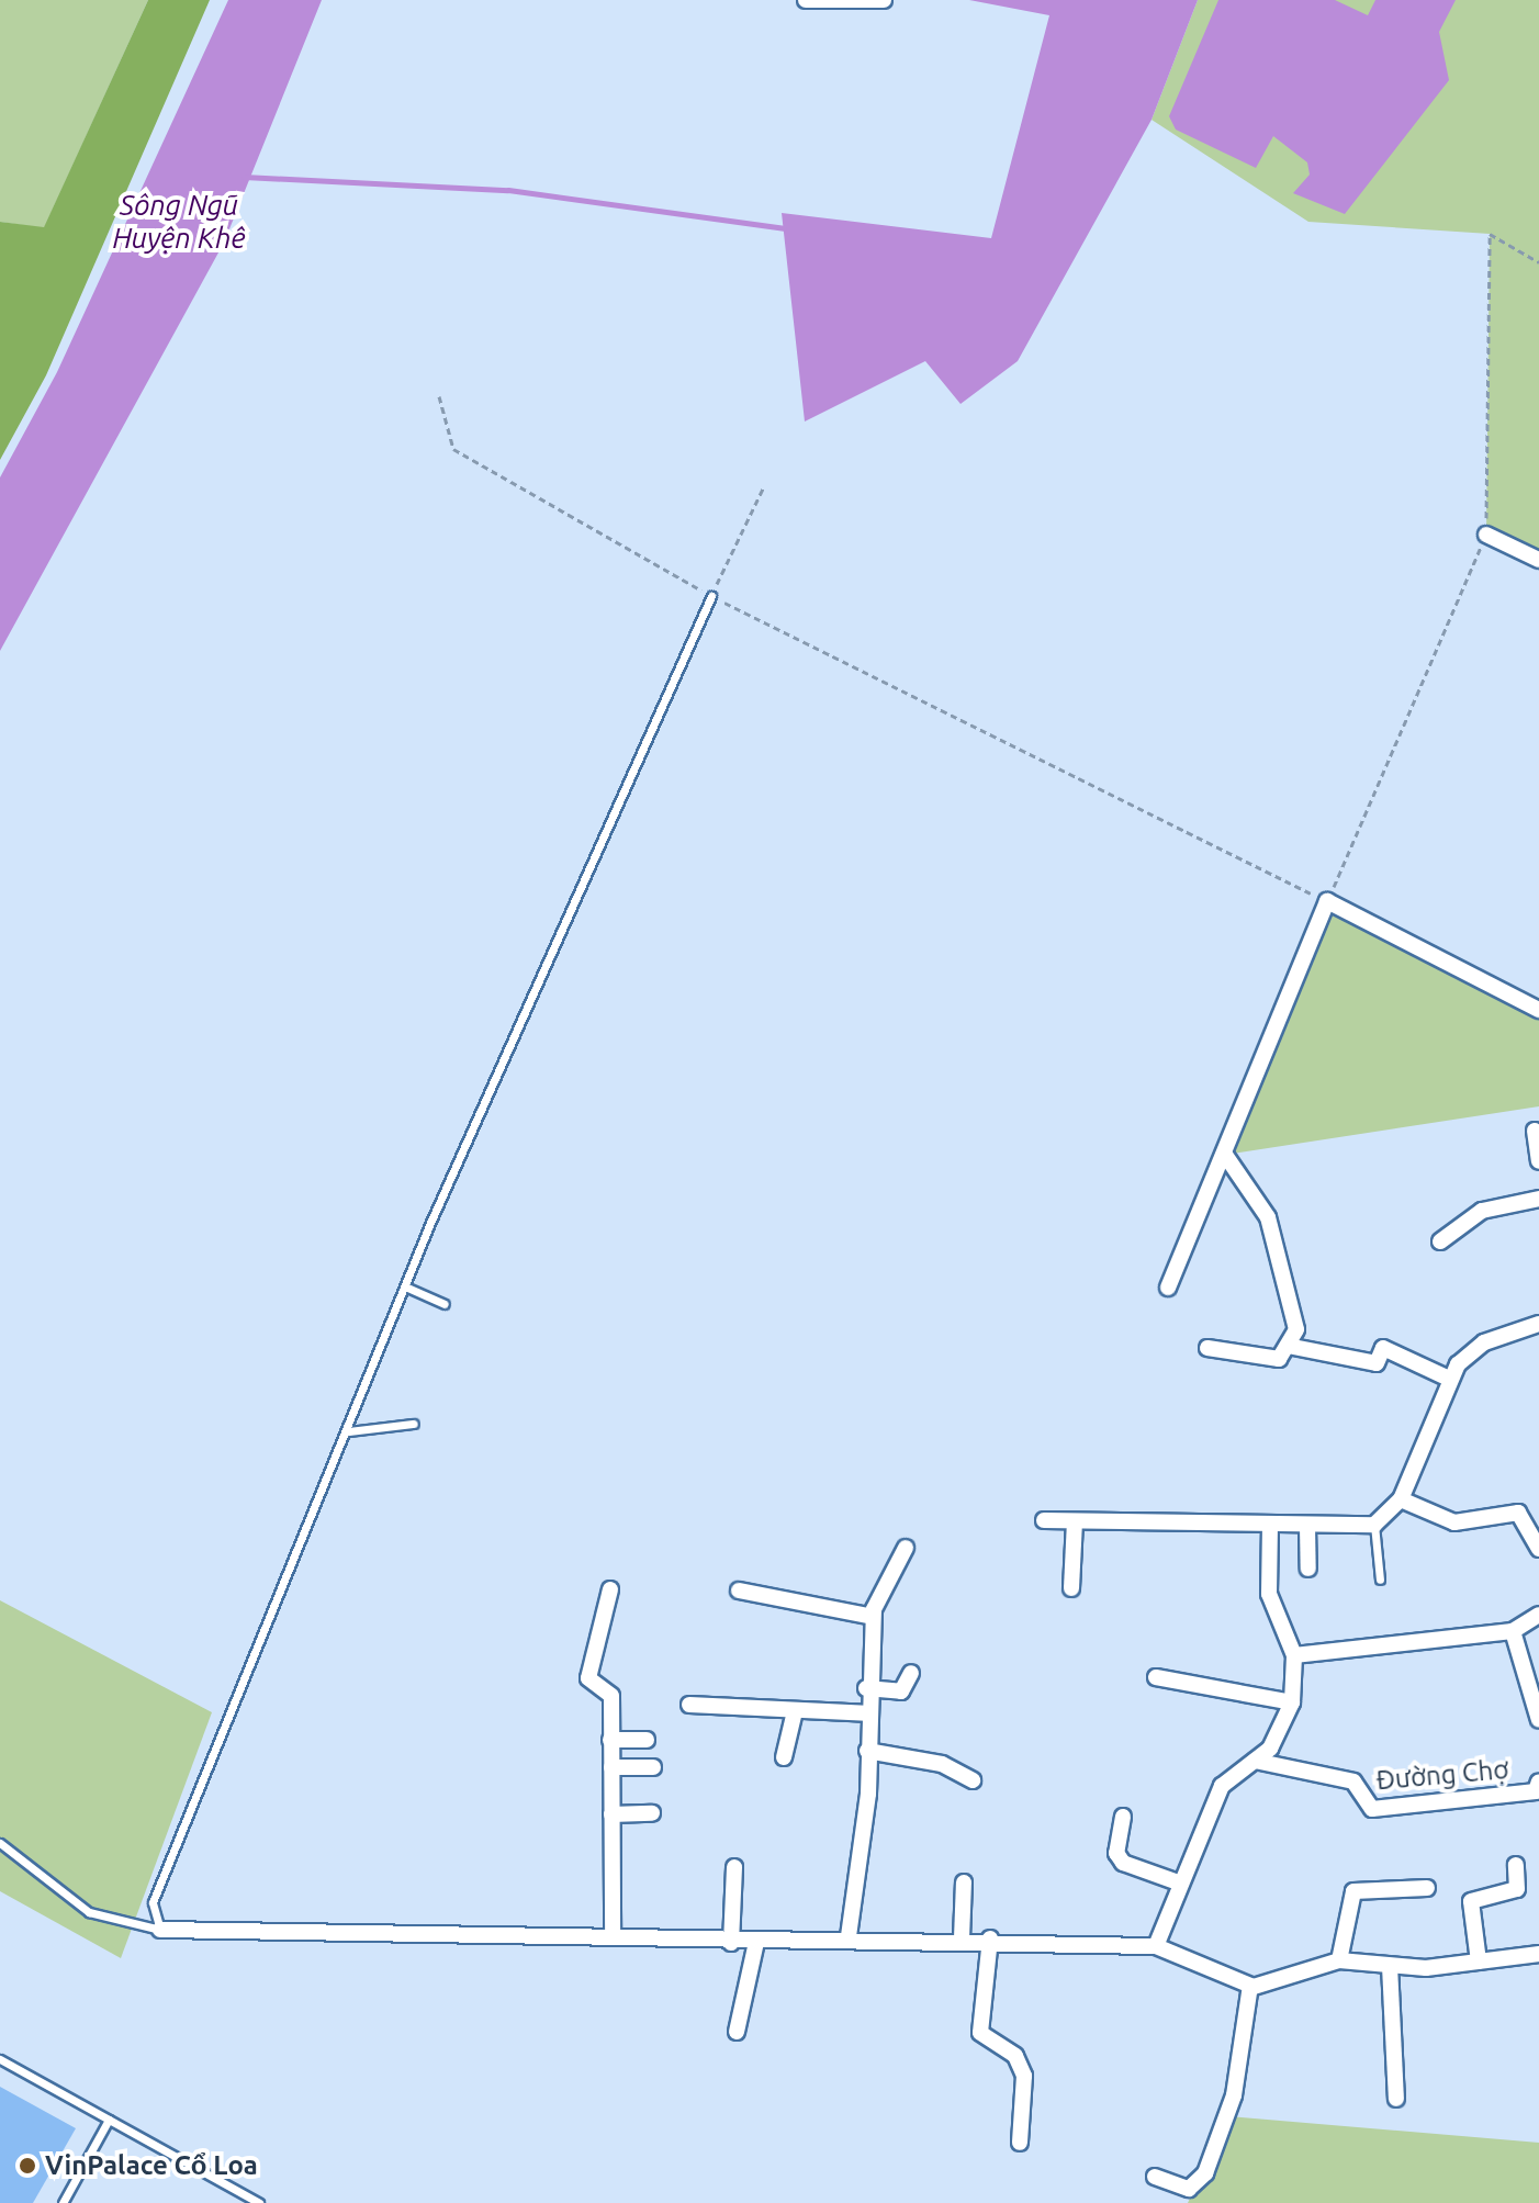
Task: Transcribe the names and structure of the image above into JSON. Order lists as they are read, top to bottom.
{
  "streets": {
    "street": ["Đường Chợ"]
  },
  "water": ["Sông Ngũ Huyện Khê"],
  "places": ["VinPalace Cổ Loa"]
}
